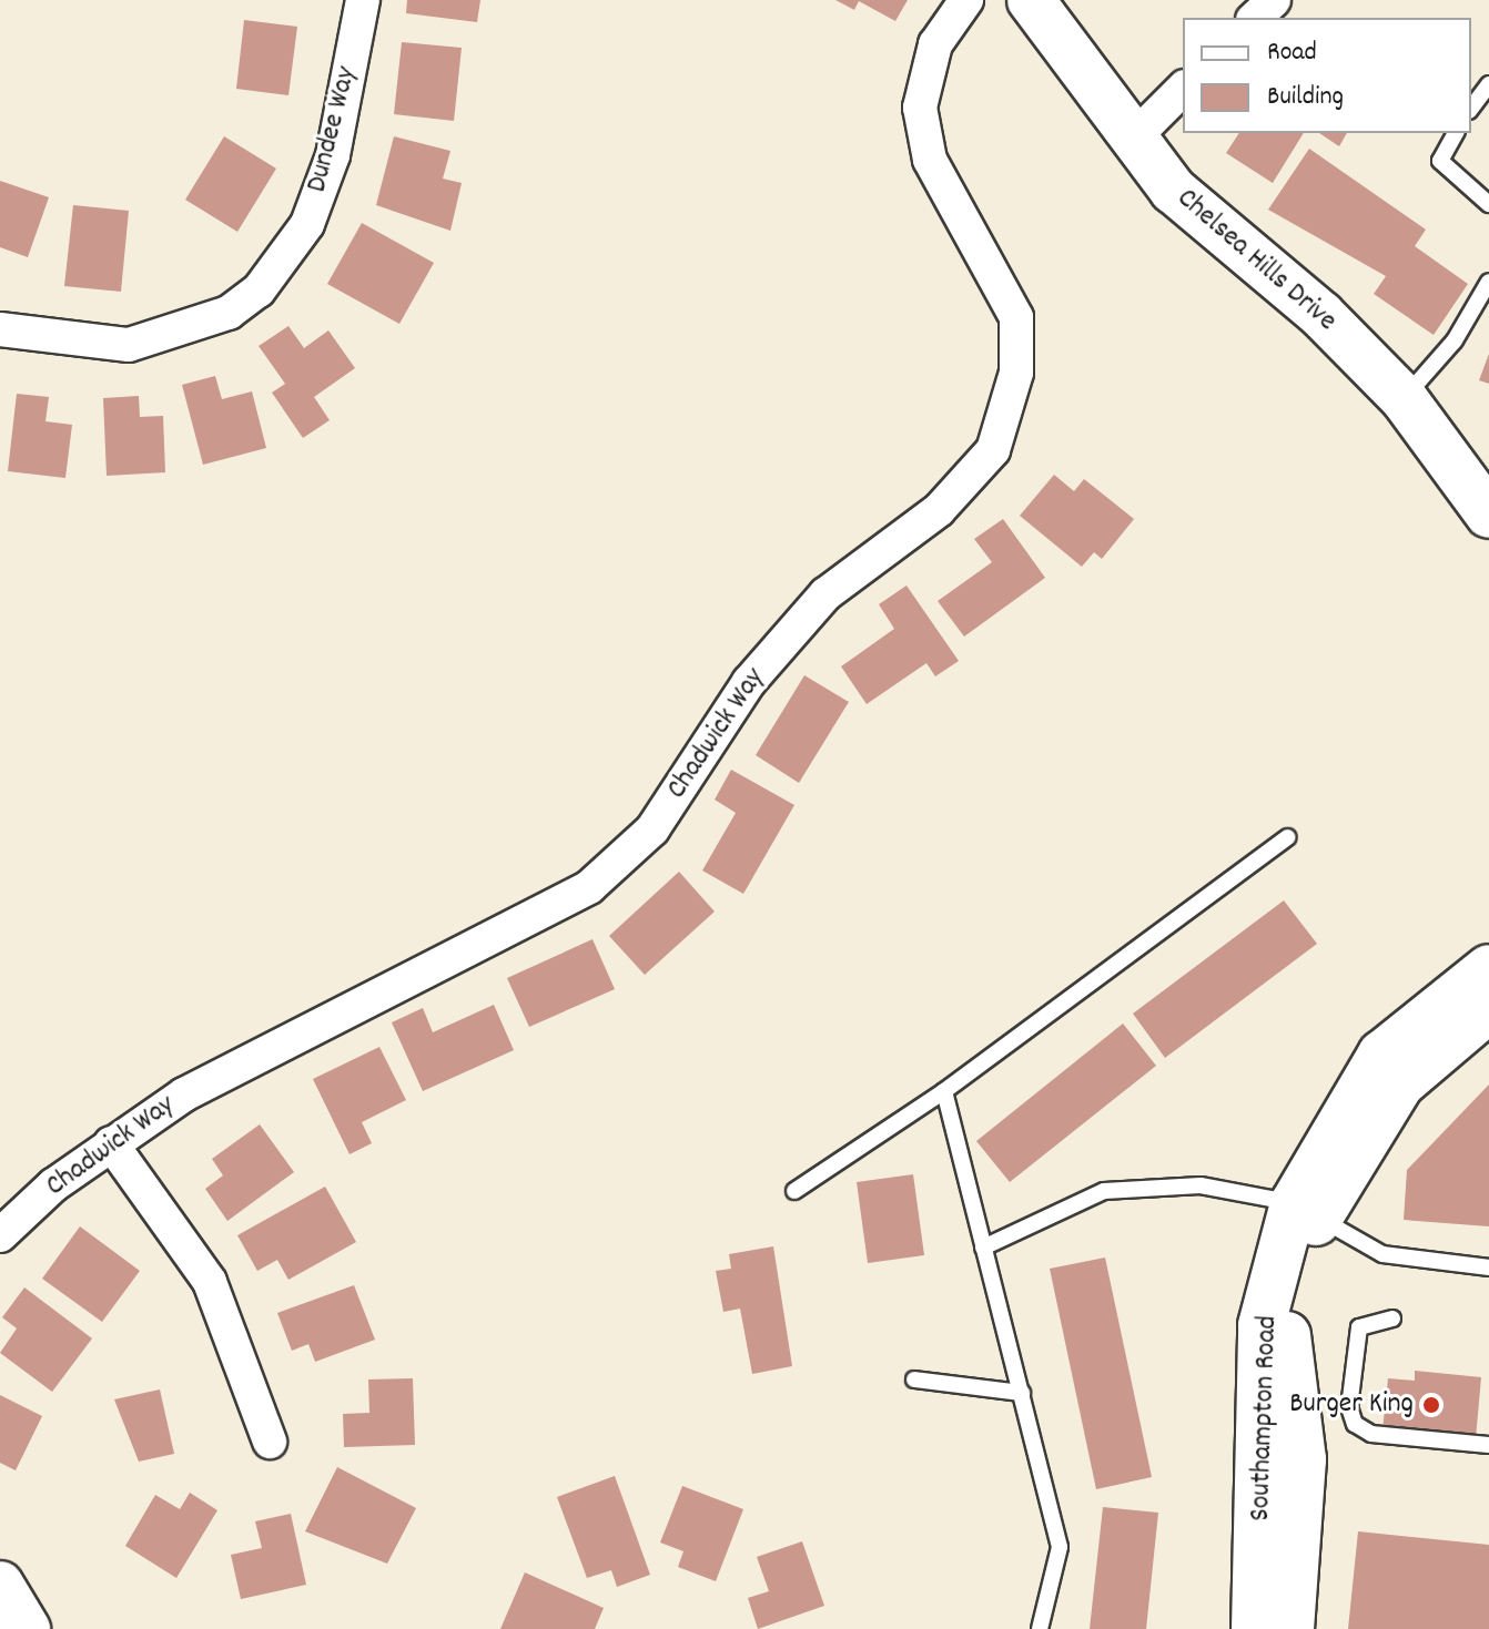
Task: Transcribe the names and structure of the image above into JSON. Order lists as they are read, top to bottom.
{
  "streets": {
    "street": [
      "Dundee Way",
      "Chelsea Hills Drive",
      "Chadwick Way",
      "Southampton Road"
    ]
  },
  "places": ["Burger King"],
  "legend": ["Road", "Building"]
}
